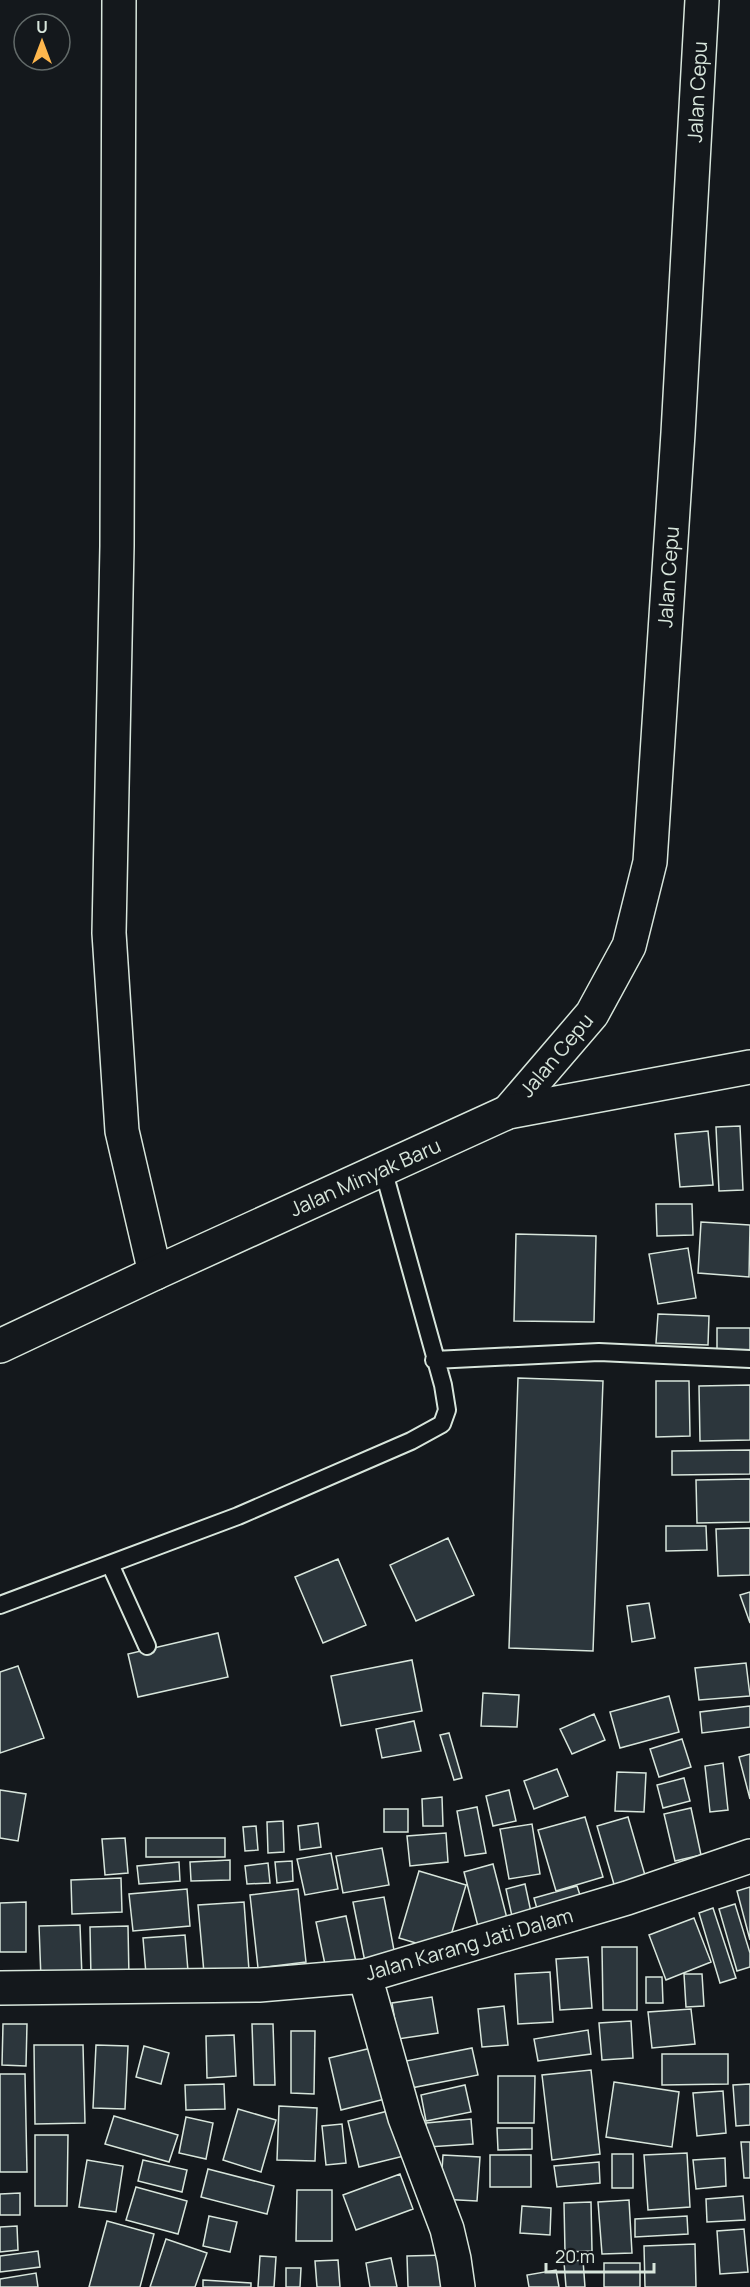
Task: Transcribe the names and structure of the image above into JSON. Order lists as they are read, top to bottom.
{
  "streets": {
    "street": ["Jalan Cepu", "Jalan Minyak Baru", "Jalan Karang Jati Dalam"]
  },
  "crossings": [
    ["Jalan Cepu", "Jalan Minyak Baru"]
  ],
  "scale_bar": "20 m",
  "north": "top"
}
